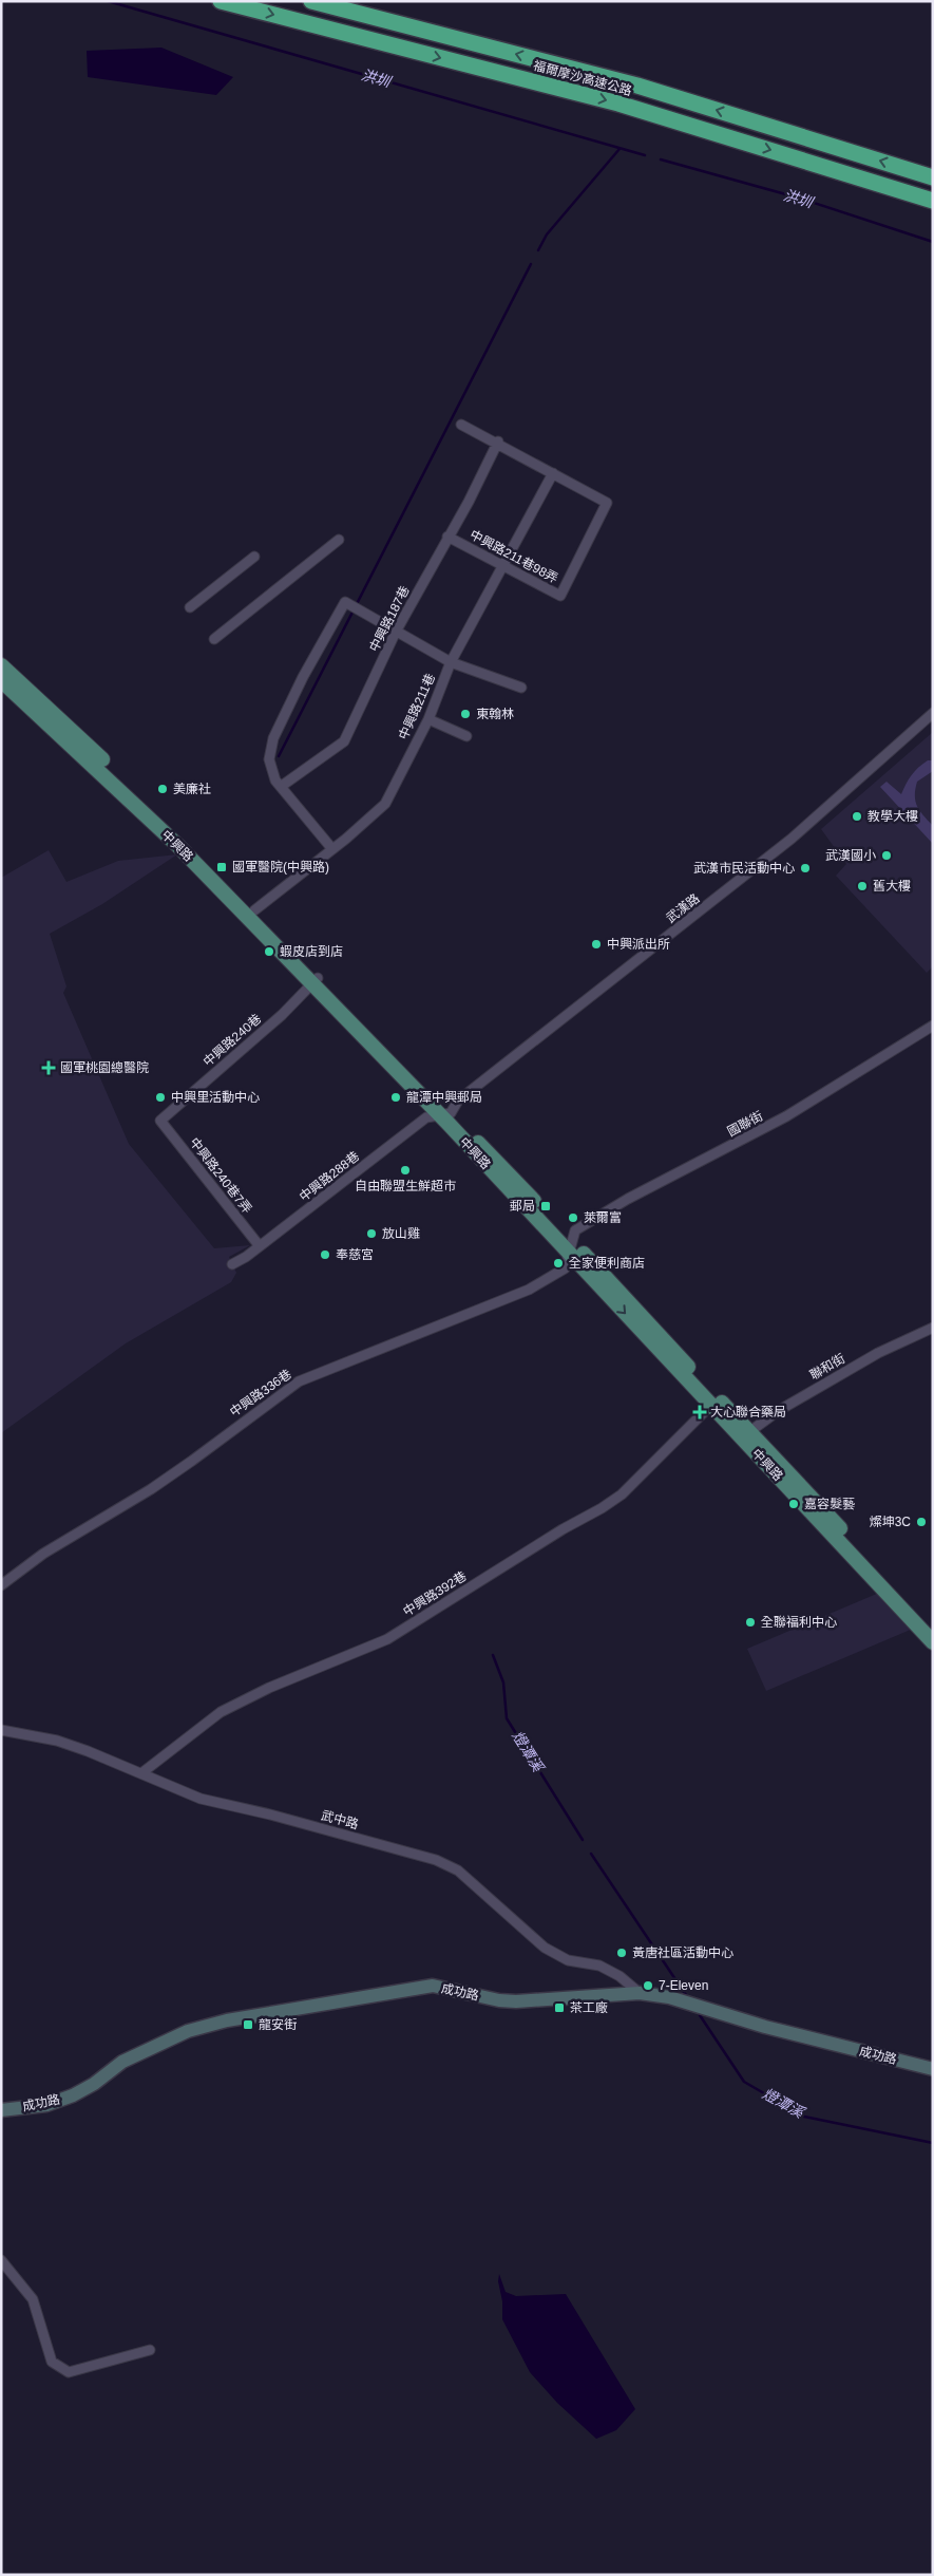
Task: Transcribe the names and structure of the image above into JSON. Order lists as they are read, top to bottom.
{
  "streets": {
    "highway": ["福爾摩沙高速公路"],
    "main road": ["中興路"],
    "street": [
      "中興路211巷98弄",
      "中興路187巷",
      "中興路211巷",
      "武漢路",
      "中興路240巷",
      "國聯街",
      "中興路240巷7弄",
      "中興路288巷",
      "聯和街",
      "中興路336巷",
      "中興路392巷",
      "武中路",
      "成功路"
    ]
  },
  "crossings": [
    ["中興路211巷98弄", "中興路187巷"],
    ["中興路211巷98弄", "中興路211巷"],
    ["中興路211巷", "中興路"],
    ["中興路", "武漢路"],
    ["中興路", "中興路240巷"],
    ["中興路", "國聯街"],
    ["中興路", "中興路288巷"],
    ["中興路", "聯和街"],
    ["中興路", "中興路336巷"],
    ["中興路", "中興路392巷"],
    ["武漢路", "中興路288巷"],
    ["中興路240巷", "中興路240巷7弄"],
    ["國聯街", "中興路336巷"],
    ["中興路240巷7弄", "中興路288巷"],
    ["中興路392巷", "武中路"],
    ["武中路", "成功路"]
  ],
  "water": ["洪圳", "燈潭溪"],
  "places": {
    "other": [
      "東翰林",
      "美廉社",
      "教學大樓",
      "武漢國小",
      "武漢市民活動中心",
      "舊大樓",
      "中興派出所",
      "蝦皮店到店",
      "中興里活動中心",
      "龍潭中興郵局",
      "自由聯盟生鮮超市",
      "萊爾富",
      "放山雞",
      "奉慈宮",
      "全家便利商店",
      "嘉容髮藝",
      "燦坤3C",
      "全聯福利中心",
      "黃唐社區活動中心",
      "7-Eleven"
    ],
    "transit": [
      "國軍醫院(中興路)",
      "郵局",
      "茶工廠",
      "龍安街"
    ],
    "health": ["國軍桃園總醫院", "大心聯合藥局"]
  }
}
